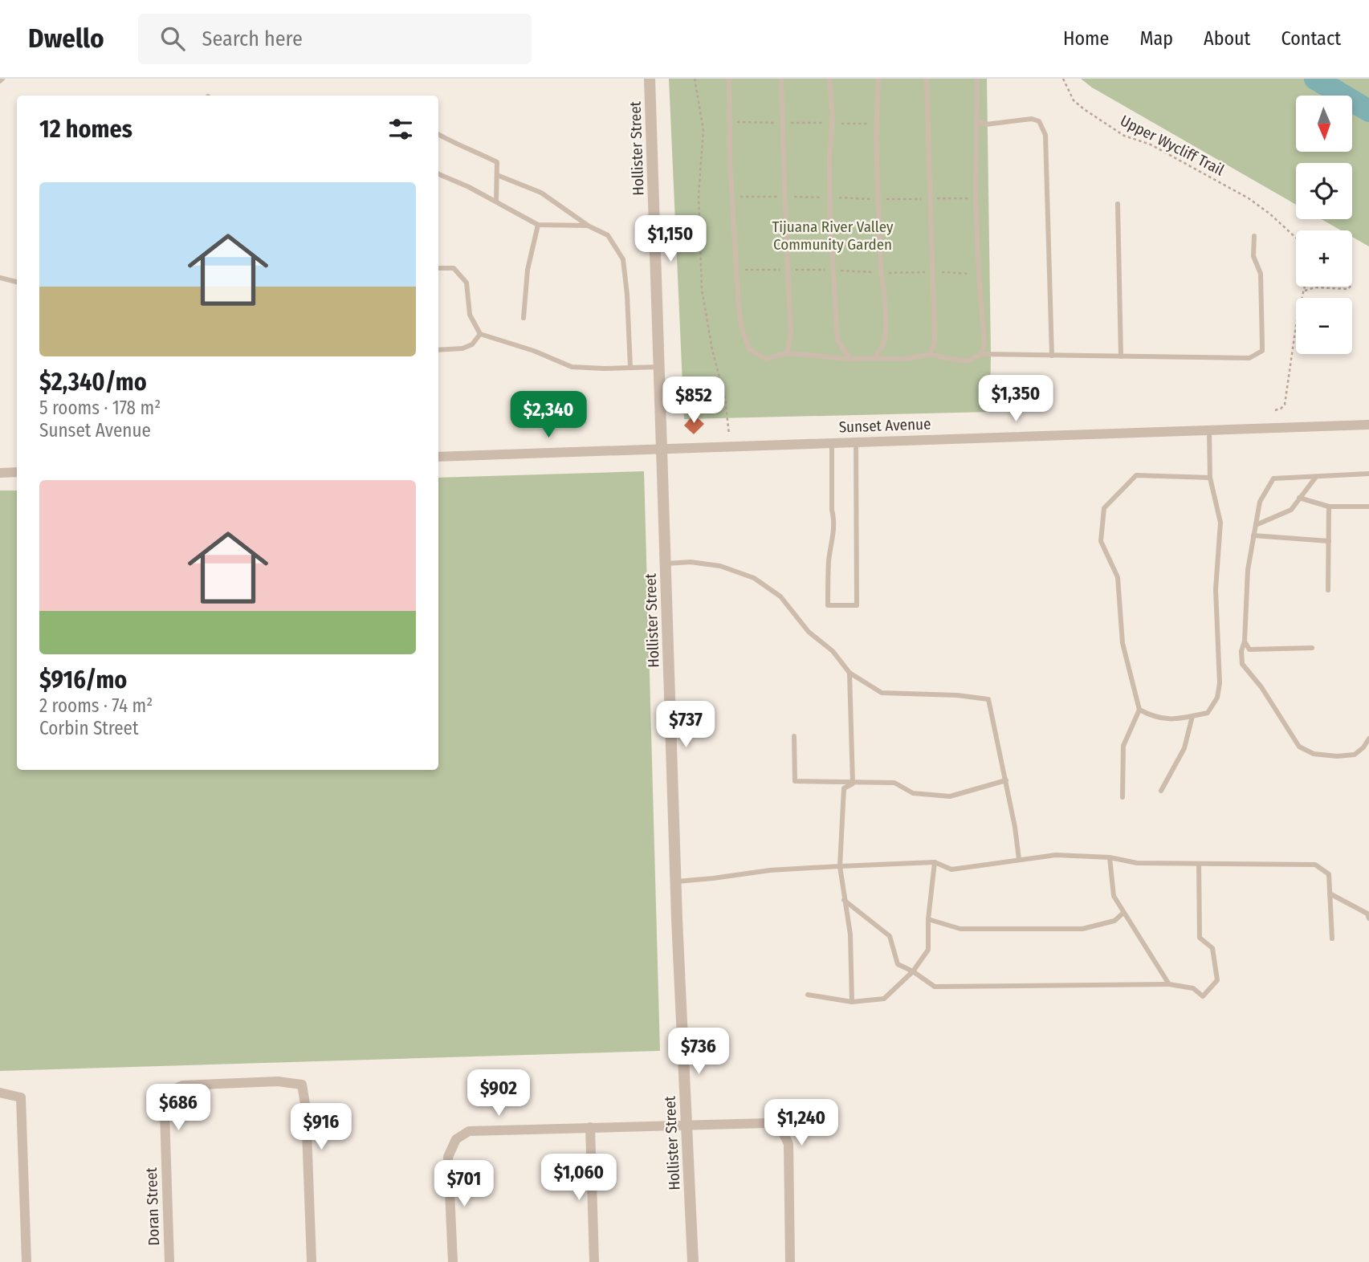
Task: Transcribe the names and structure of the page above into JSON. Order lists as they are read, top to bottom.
{
  "streets": {
    "street": ["Hollister Street", "Sunset Avenue", "Doran Street"],
    "path": ["Upper Wycliff Trail"]
  },
  "crossings": [
    ["Hollister Street", "Sunset Avenue"]
  ],
  "parks": ["Tijuana River Valley Community Garden"],
  "north": "bottom",
  "page": {
    "header": "Dwello",
    "search": "Search here",
    "nav": [
      "Home",
      "Map",
      "About",
      "Contact"
    ],
    "map_buttons": ["+", "−"],
    "heading": "12 homes",
    "list": [
      {
        "name": "$2,340/mo",
        "note": "5 rooms · 178 m² · Sunset Avenue"
      },
      {
        "name": "$916/mo",
        "note": "2 rooms · 74 m² · Corbin Street"
      }
    ],
    "price": [
      "$1,150",
      "$1,350",
      "$852",
      "$2,340",
      "$737",
      "$736",
      "$902",
      "$686",
      "$1,240",
      "$916",
      "$1,060",
      "$701"
    ]
  }
}
